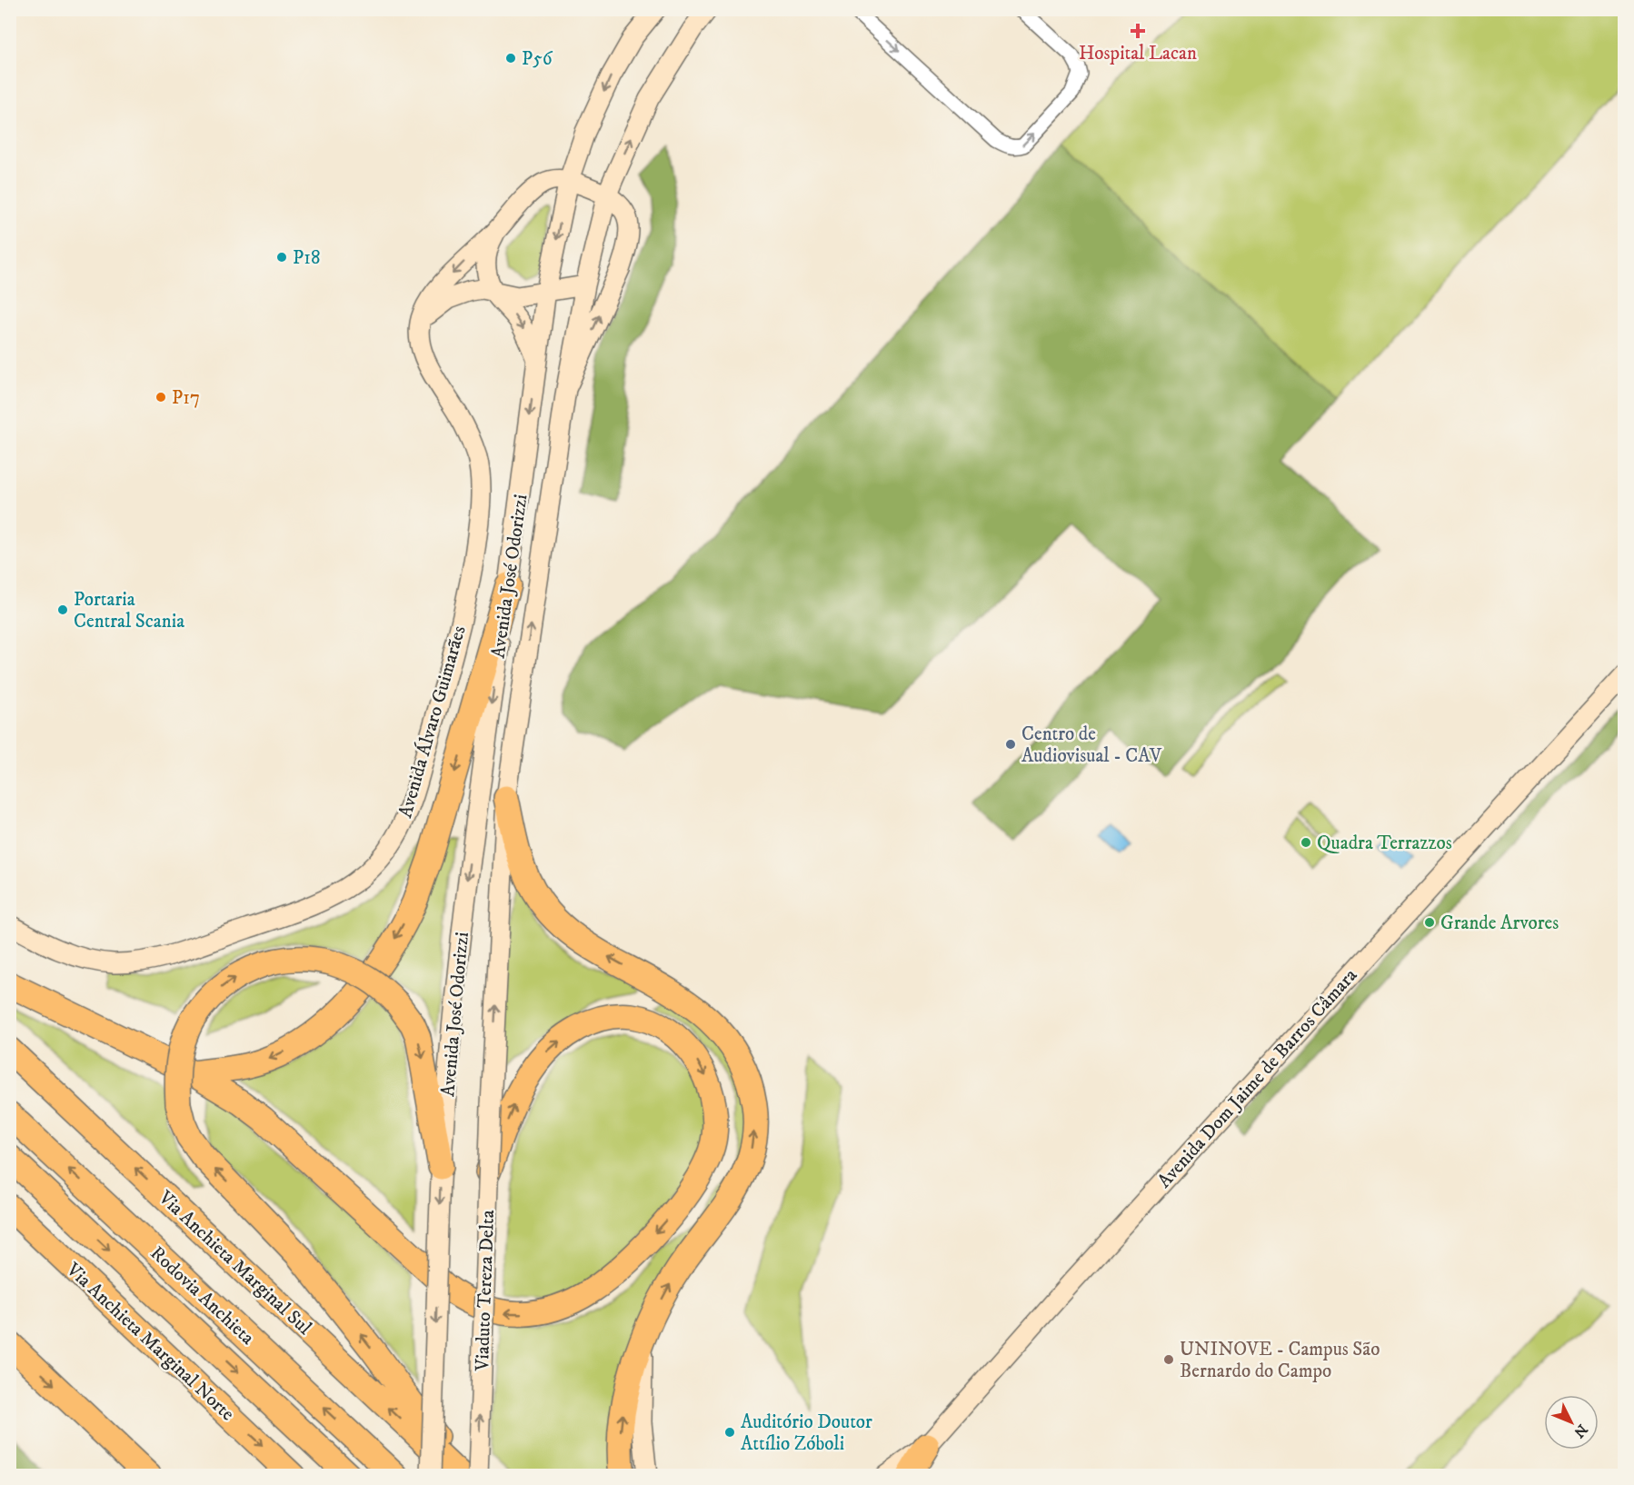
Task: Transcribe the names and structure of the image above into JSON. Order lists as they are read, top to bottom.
{
  "streets": {
    "highway": ["Via Anchieta Marginal Sul", "Rodovia Anchieta", "Via Anchieta Marginal Norte"],
    "main road": [
      "Avenida José Odorizzi",
      "Avenida Álvaro Guimarães",
      "Avenida Dom Jaime de Barros Câmara",
      "Viaduto Tereza Delta"
    ]
  },
  "crossings": [
    ["Avenida José Odorizzi", "Viaduto Tereza Delta"]
  ],
  "places": {
    "health": ["Hospital Lacan"],
    "other": [
      "P56",
      "P18",
      "P17",
      "Portaria Central Scania",
      "Centro de Audiovisual - CAV",
      "Quadra Terrazzos",
      "Grande Arvores",
      "UNINOVE - Campus São Bernardo do Campo",
      "Auditório Doutor Attílio Zóboli"
    ]
  },
  "north": "bottom right"
}
